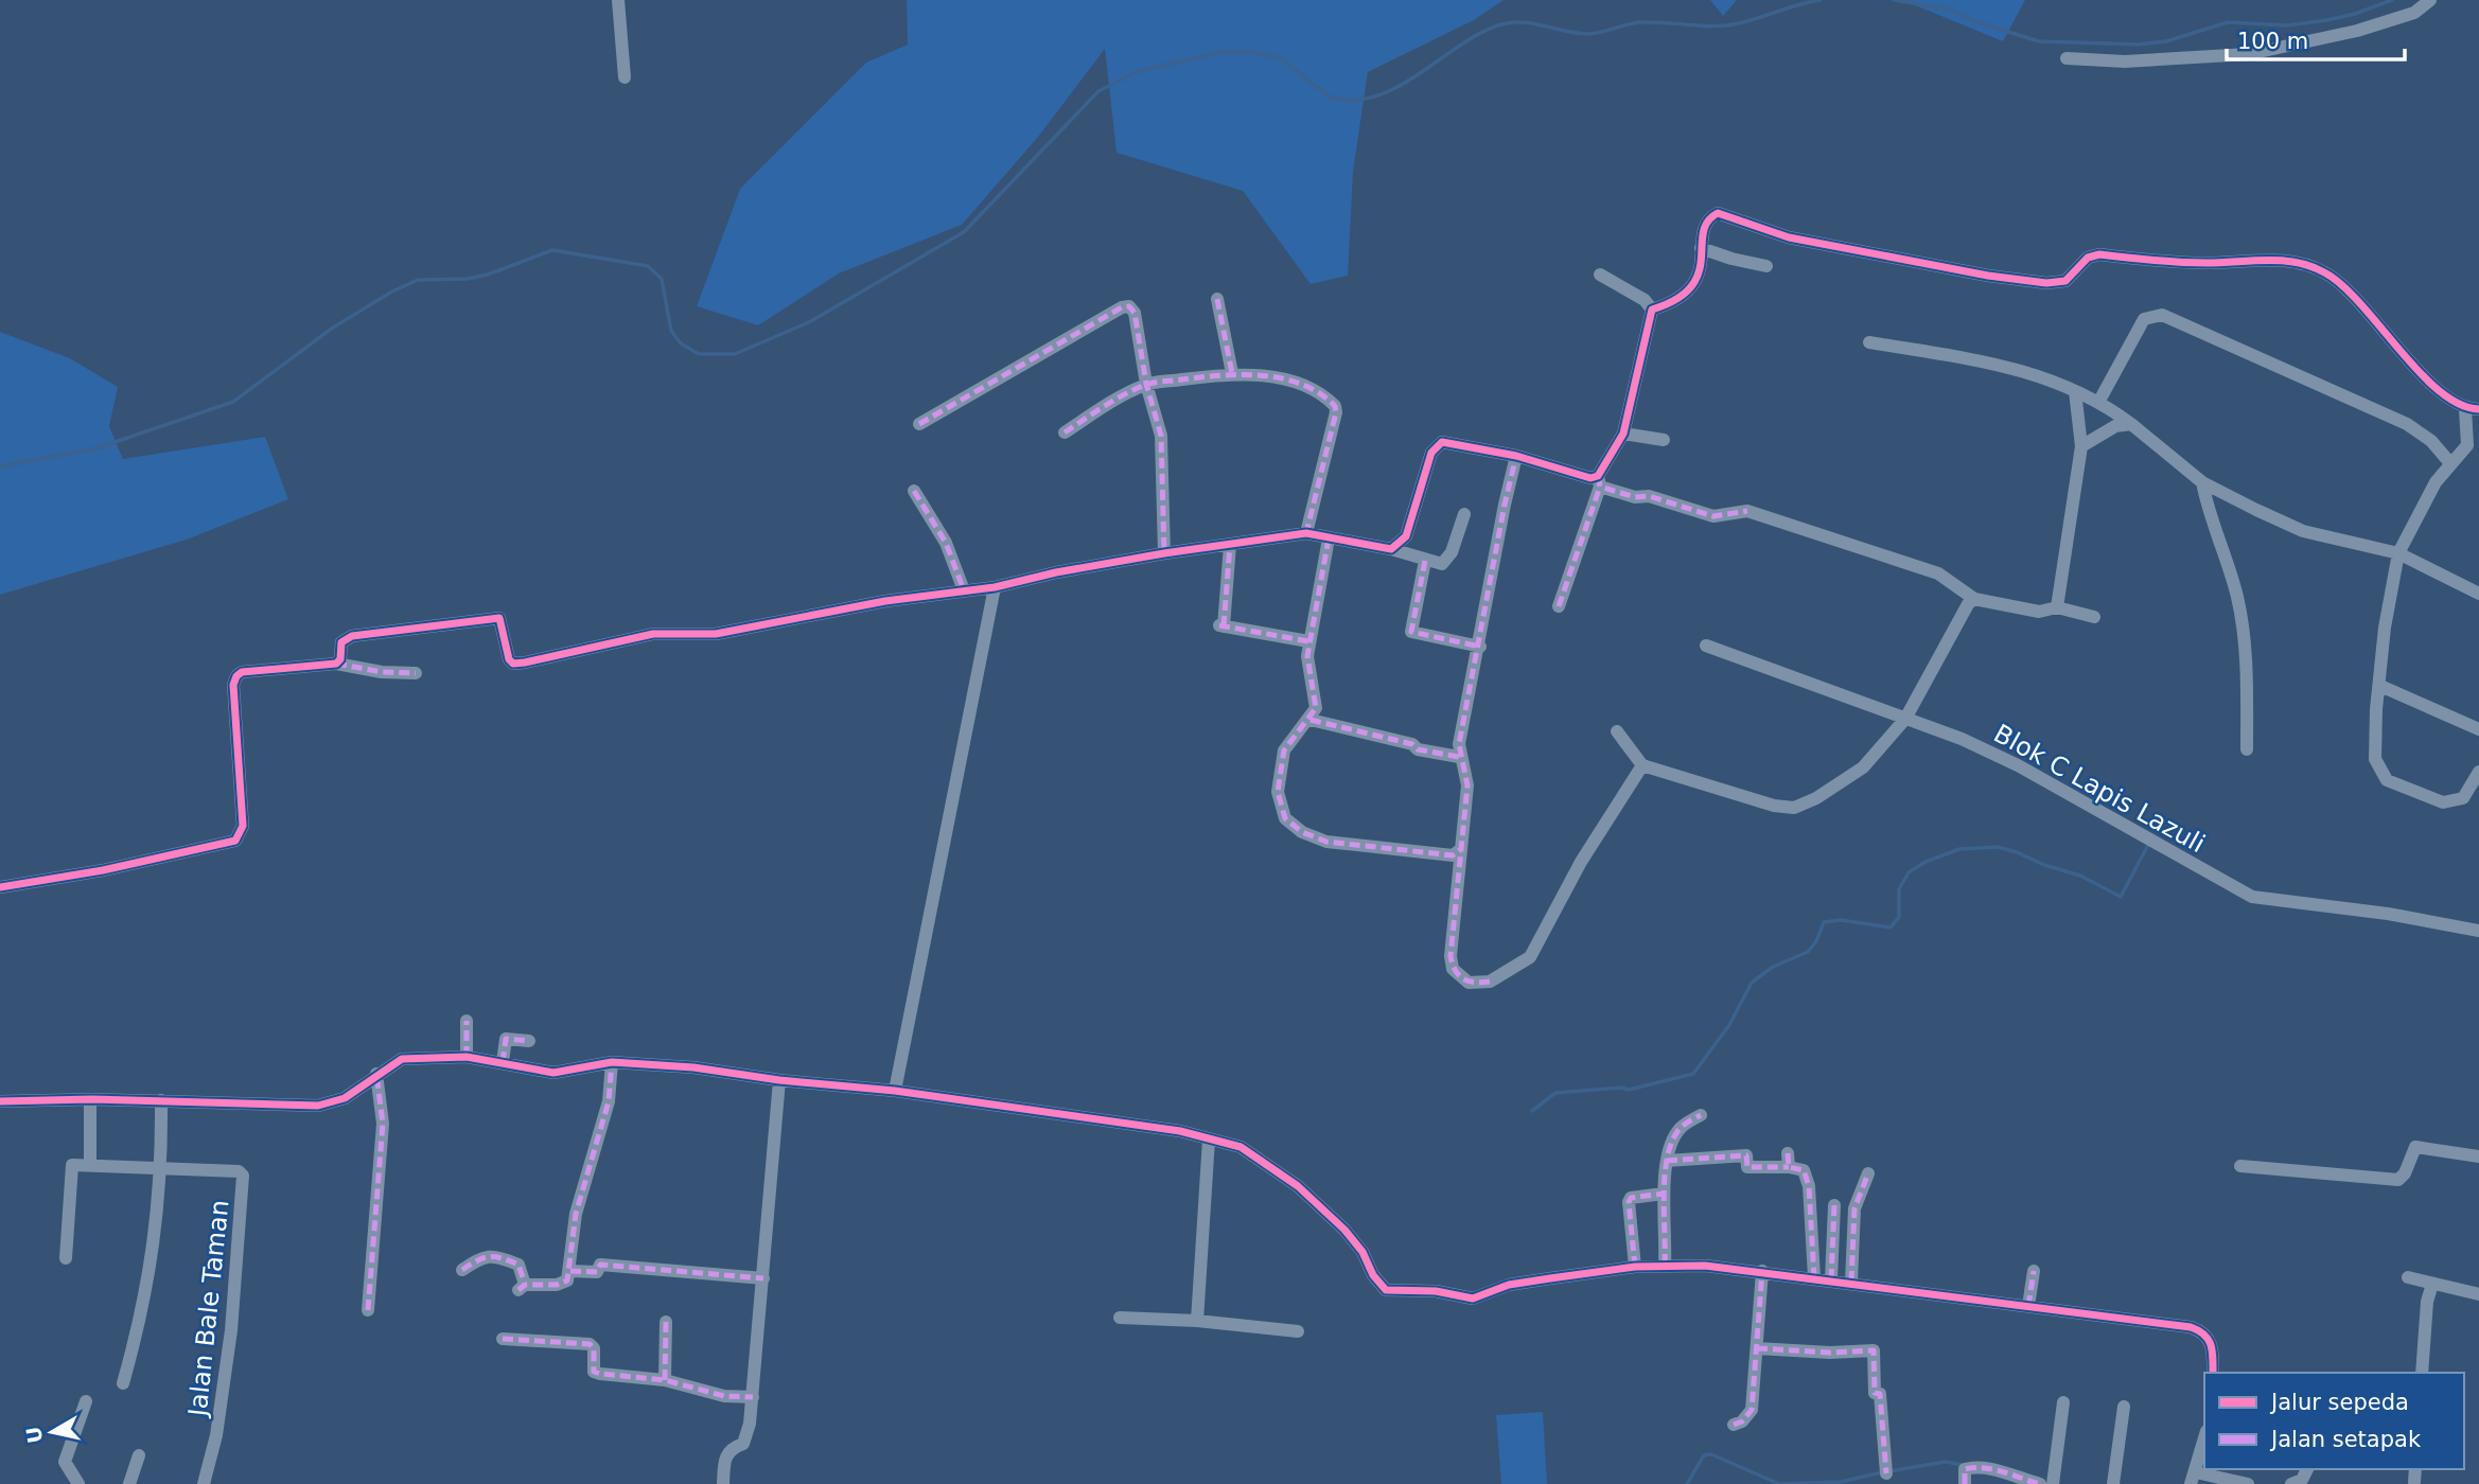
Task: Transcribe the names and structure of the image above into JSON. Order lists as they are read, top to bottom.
{
  "streets": {
    "street": ["Blok C Lapis Lazuli", "Jalan Bale Taman"]
  },
  "legend": ["Jalur sepeda", "Jalan setapak"],
  "scale_bar": "100 m",
  "north": "left"
}
